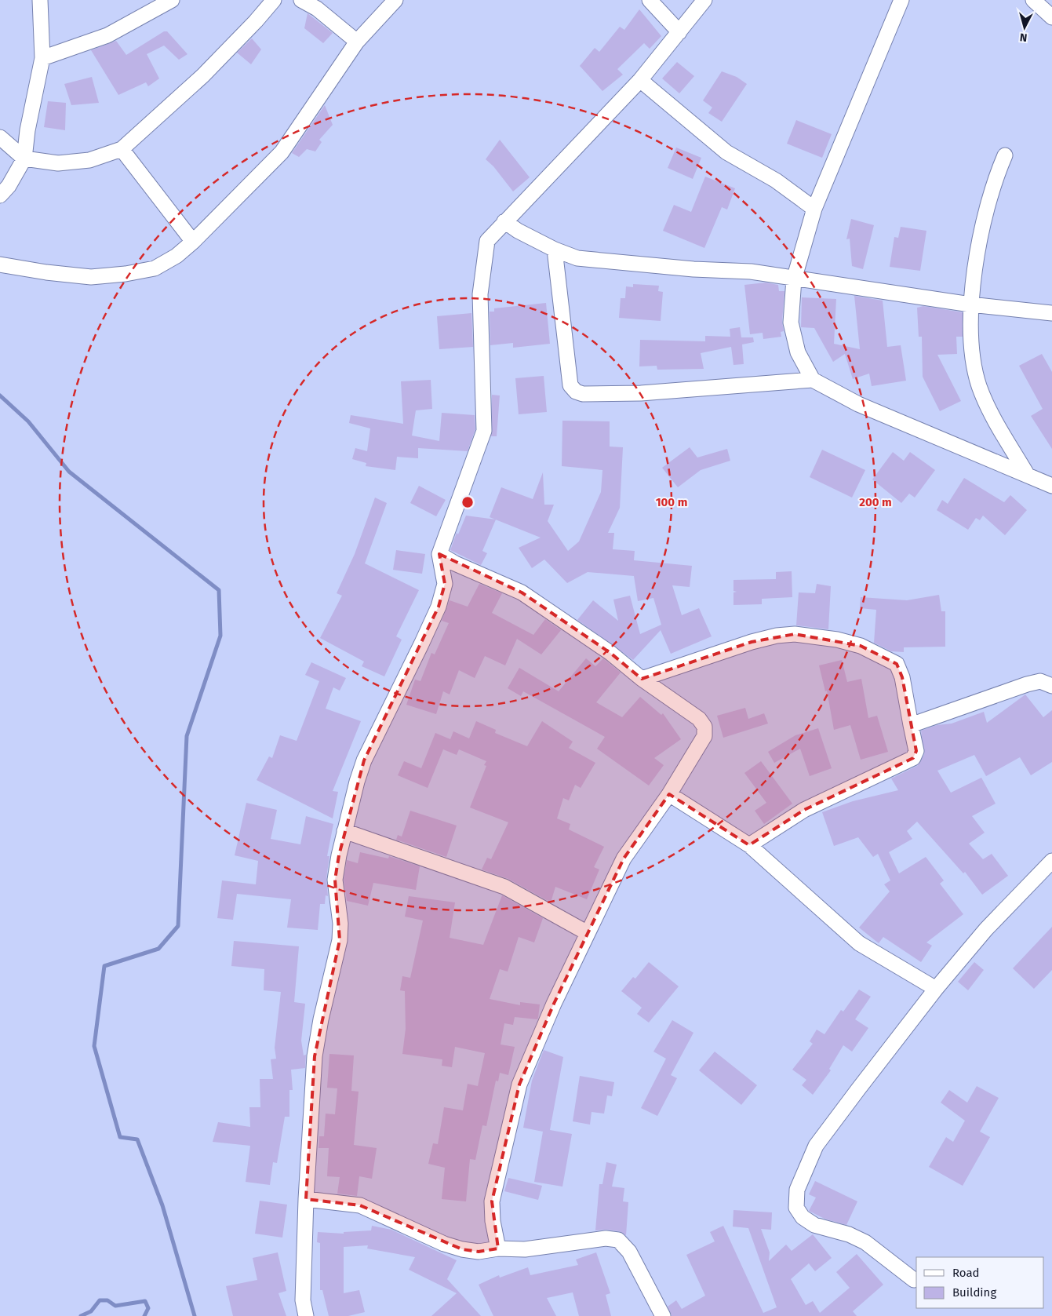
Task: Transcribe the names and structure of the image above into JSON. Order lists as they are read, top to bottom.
{
  "legend": ["Road", "Building"],
  "north": "bottom",
  "rings": ["100 m", "200 m"]
}
